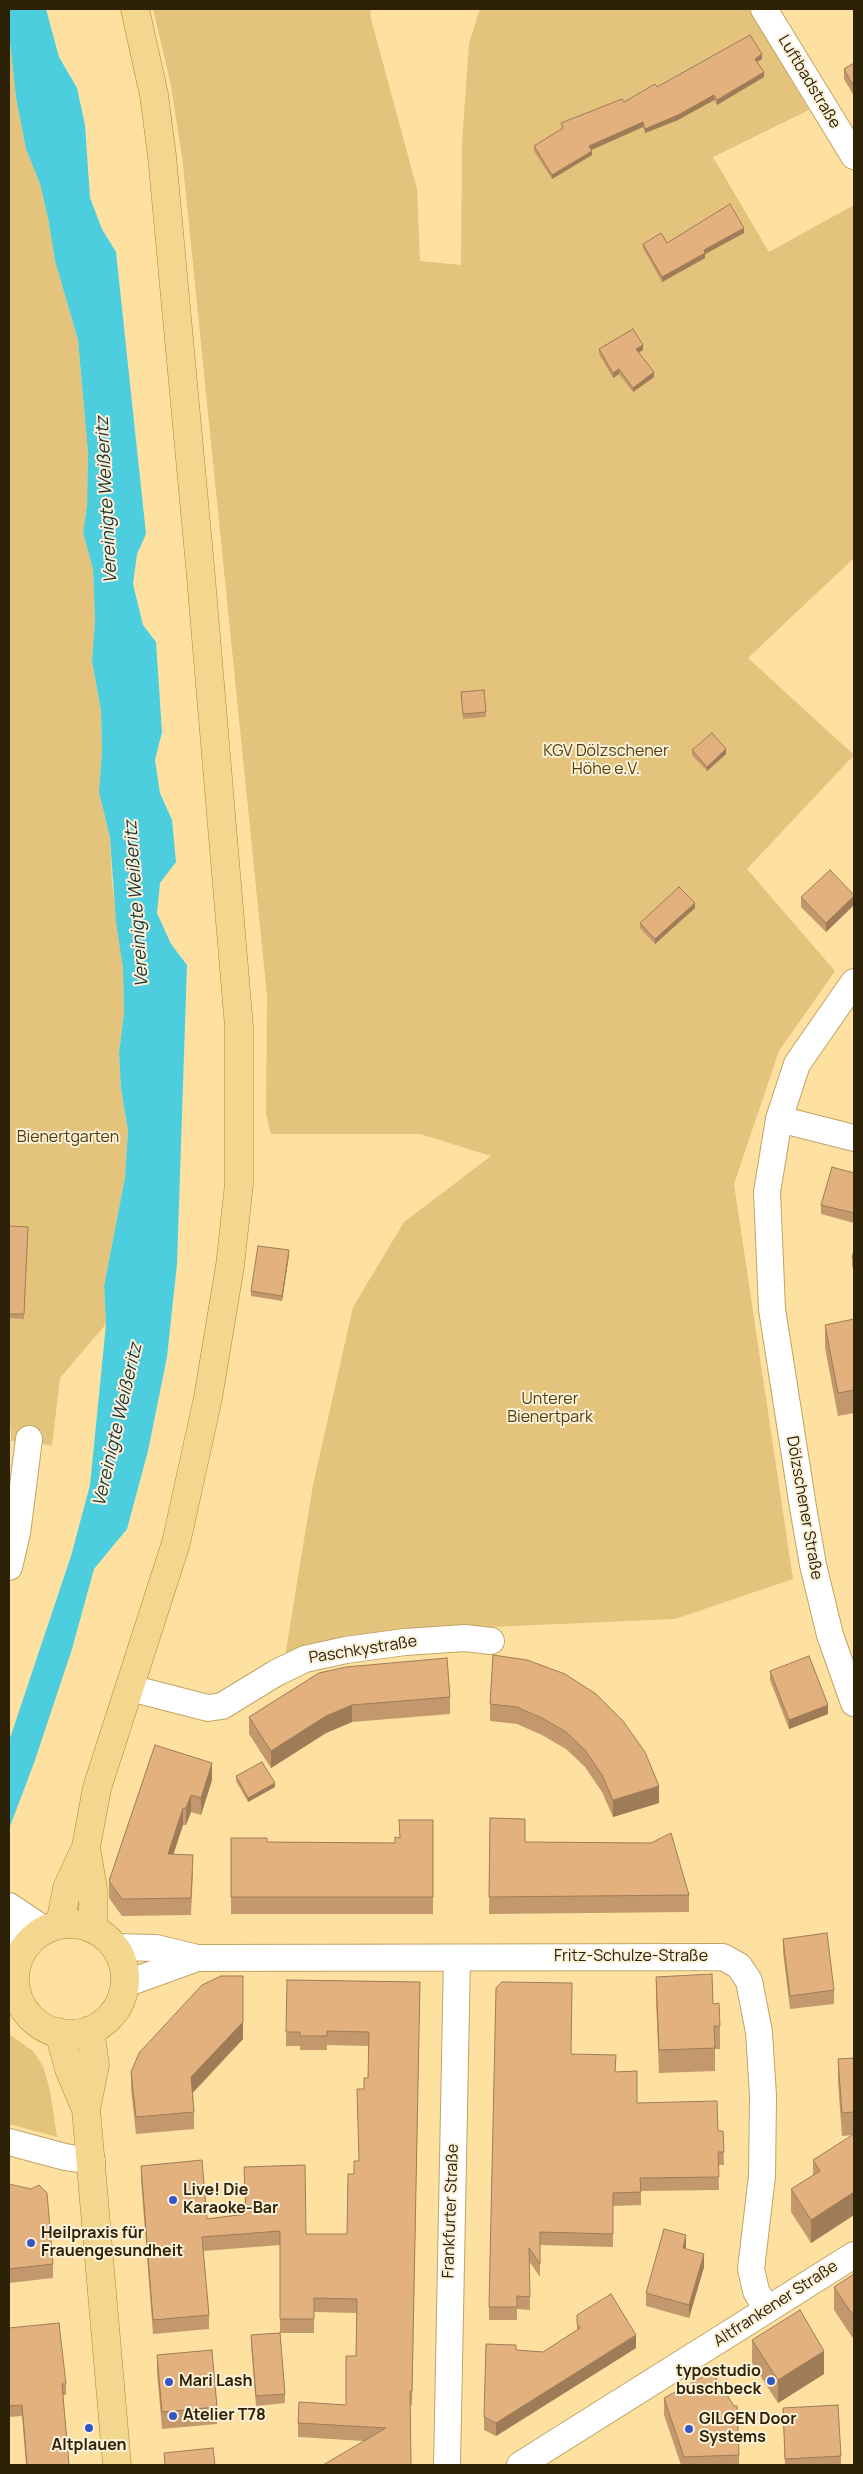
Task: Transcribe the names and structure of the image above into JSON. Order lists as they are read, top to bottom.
{
  "streets": {
    "street": [
      "Luftbadstraße",
      "Dölzschener Straße",
      "Paschkystraße",
      "Fritz-Schulze-Straße",
      "Frankfurter Straße",
      "Altfrankener Straße"
    ]
  },
  "crossings": [
    ["Fritz-Schulze-Straße", "Frankfurter Straße"],
    ["Fritz-Schulze-Straße", "Altfrankener Straße"]
  ],
  "water": ["Vereinigte Weißeritz"],
  "parks": ["KGV Dölzschener Höhe e.V.", "Bienertgarten", "Unterer Bienertpark"],
  "places": [
    "Live! Die Karaoke-Bar",
    "Heilpraxis für Frauengesundheit",
    "typostudio buschbeck",
    "Mari Lash",
    "Atelier T78",
    "Altplauen",
    "GILGEN Door Systems"
  ]
}
